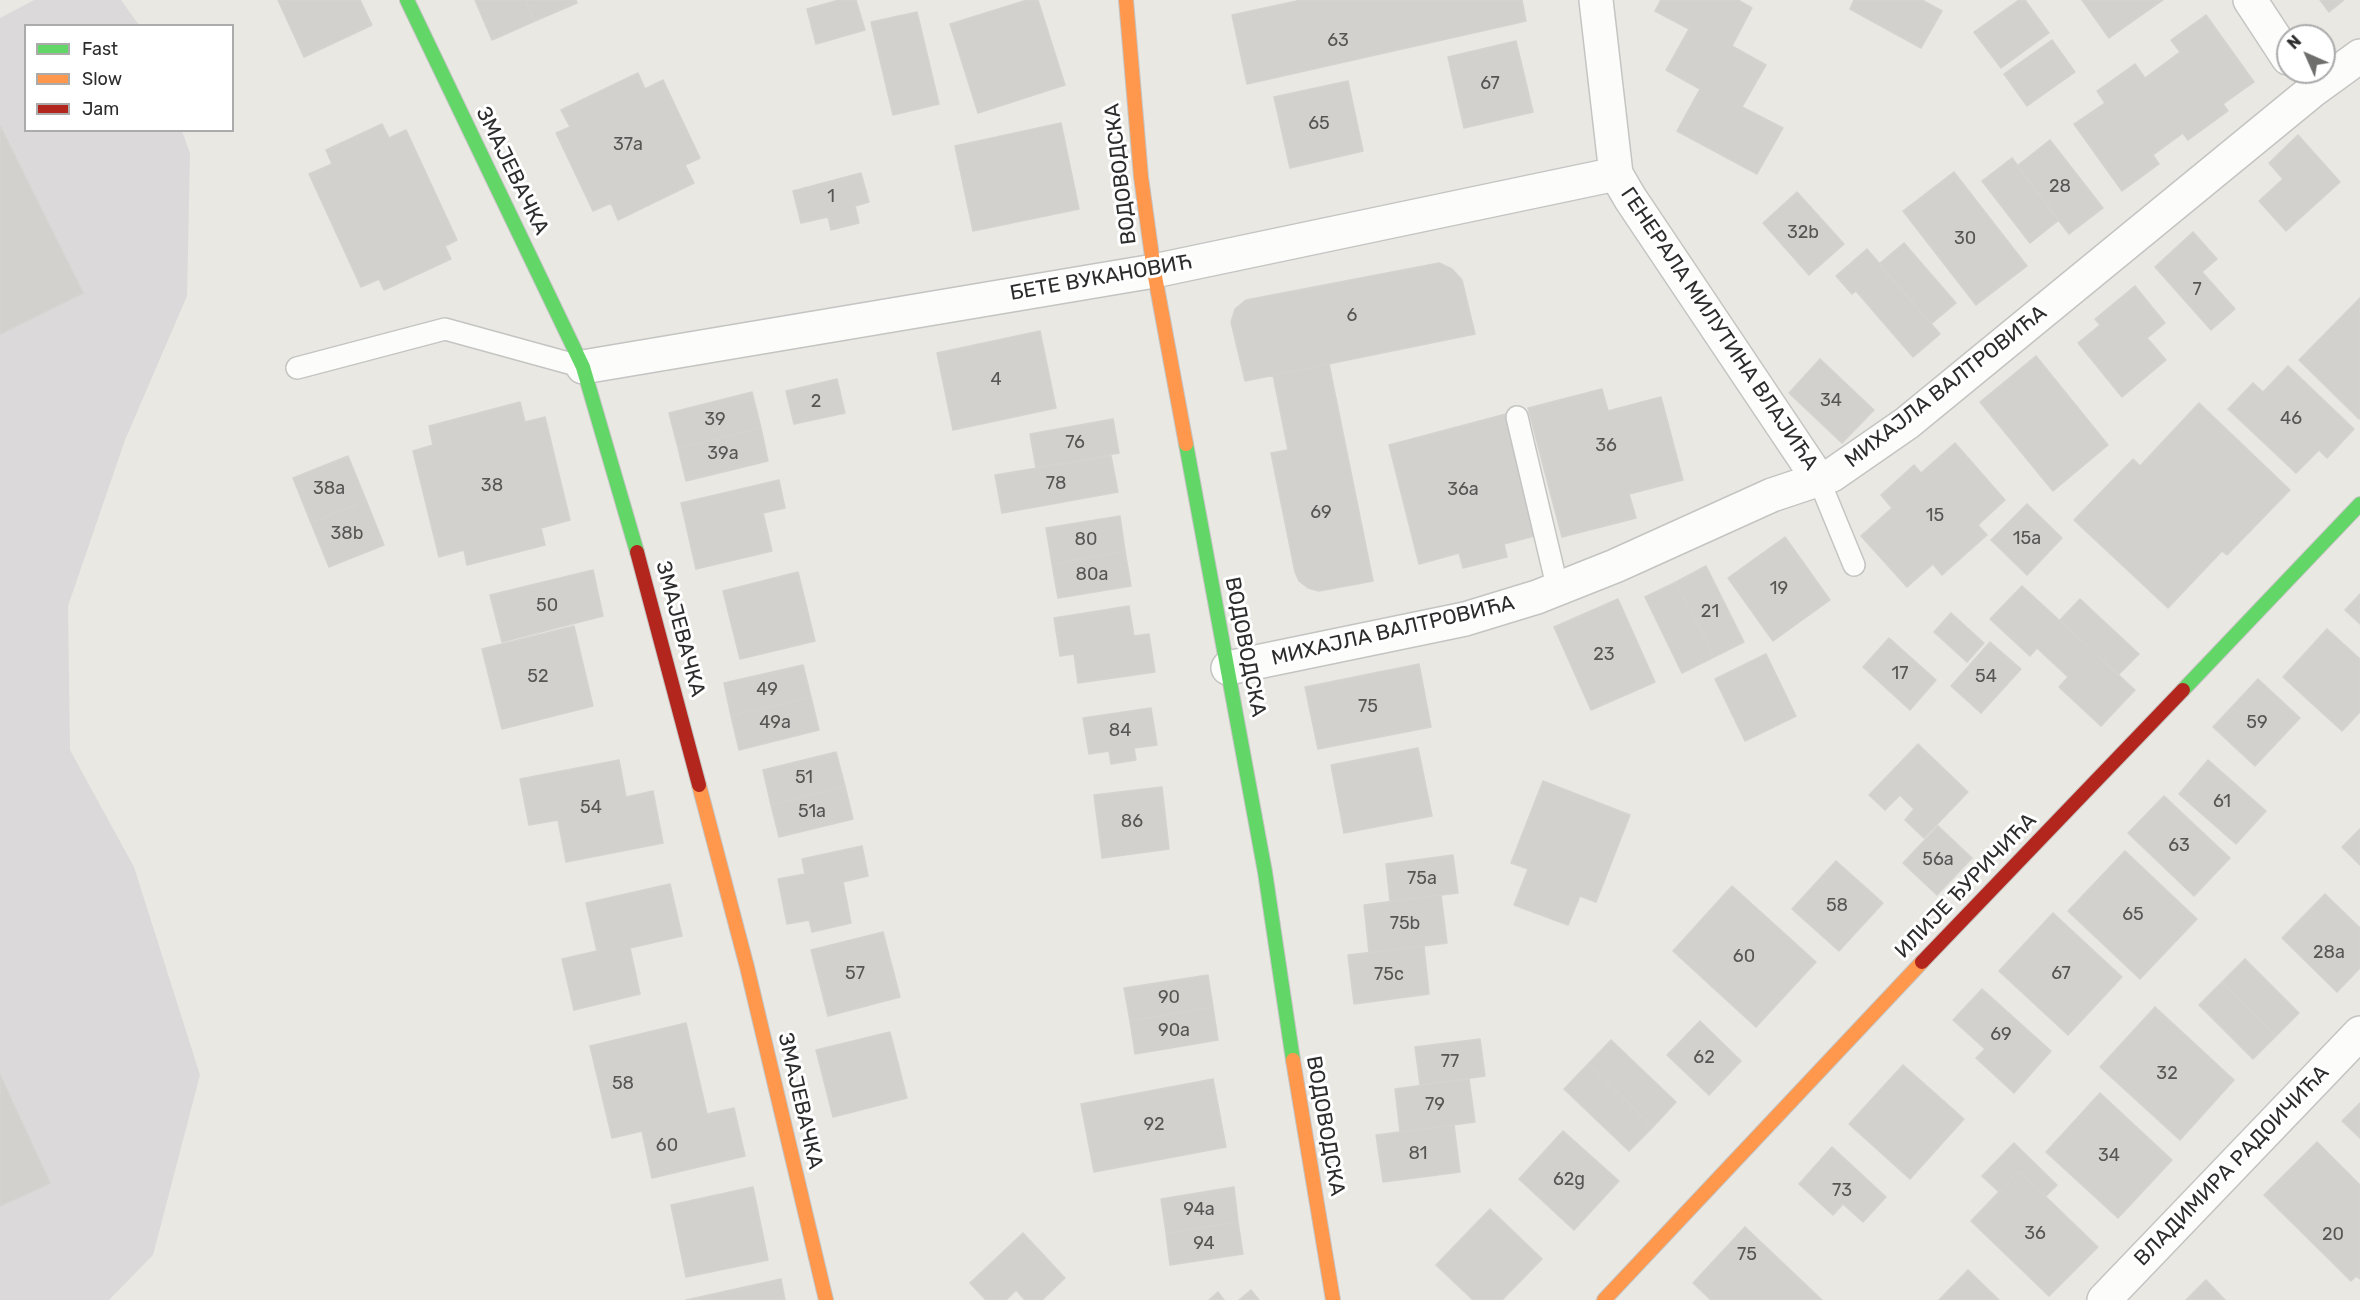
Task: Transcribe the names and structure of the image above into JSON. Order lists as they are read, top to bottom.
{
  "streets": {
    "street": [
      "ЗМАЈЕВАЧКА",
      "ВОДОВОДСКА",
      "БЕТЕ ВУКАНОВИЋ",
      "ГЕНЕРАЛА МИЛУТИНА ВЛАЈИЋА",
      "МИХАЈЛА ВАЛТРОВИЋА",
      "ИЛИЈЕ ЂУРИЧИЋА",
      "ВЛАДИМИРА РАДОИЧИЋА"
    ]
  },
  "crossings": [
    ["ЗМАЈЕВАЧКА", "БЕТЕ ВУКАНОВИЋ"],
    ["ВОДОВОДСКА", "БЕТЕ ВУКАНОВИЋ"],
    ["ВОДОВОДСКА", "МИХАЈЛА ВАЛТРОВИЋА"],
    ["БЕТЕ ВУКАНОВИЋ", "ГЕНЕРАЛА МИЛУТИНА ВЛАЈИЋА"],
    ["ГЕНЕРАЛА МИЛУТИНА ВЛАЈИЋА", "МИХАЈЛА ВАЛТРОВИЋА"]
  ],
  "house_numbers": [
    "63",
    "67",
    "65",
    "37a",
    "28",
    "1",
    "32b",
    "30",
    "7",
    "6",
    "4",
    "34",
    "2",
    "46",
    "39",
    "76",
    "36",
    "39a",
    "78",
    "38",
    "38a",
    "36a",
    "69",
    "15",
    "38b",
    "15a",
    "80",
    "80a",
    "19",
    "50",
    "21",
    "23",
    "17",
    "52",
    "54",
    "49",
    "75",
    "49a",
    "59",
    "84",
    "51",
    "61",
    "54",
    "51a",
    "86",
    "63",
    "56a",
    "75a",
    "58",
    "65",
    "75b",
    "28a",
    "60",
    "57",
    "67",
    "75c",
    "90",
    "90a",
    "69",
    "62",
    "77",
    "32",
    "58",
    "79",
    "92",
    "60",
    "81",
    "34",
    "62g",
    "73",
    "94a",
    "36",
    "20",
    "94",
    "75"
  ],
  "legend": ["Fast", "Slow", "Jam"],
  "north": "top left"
}
